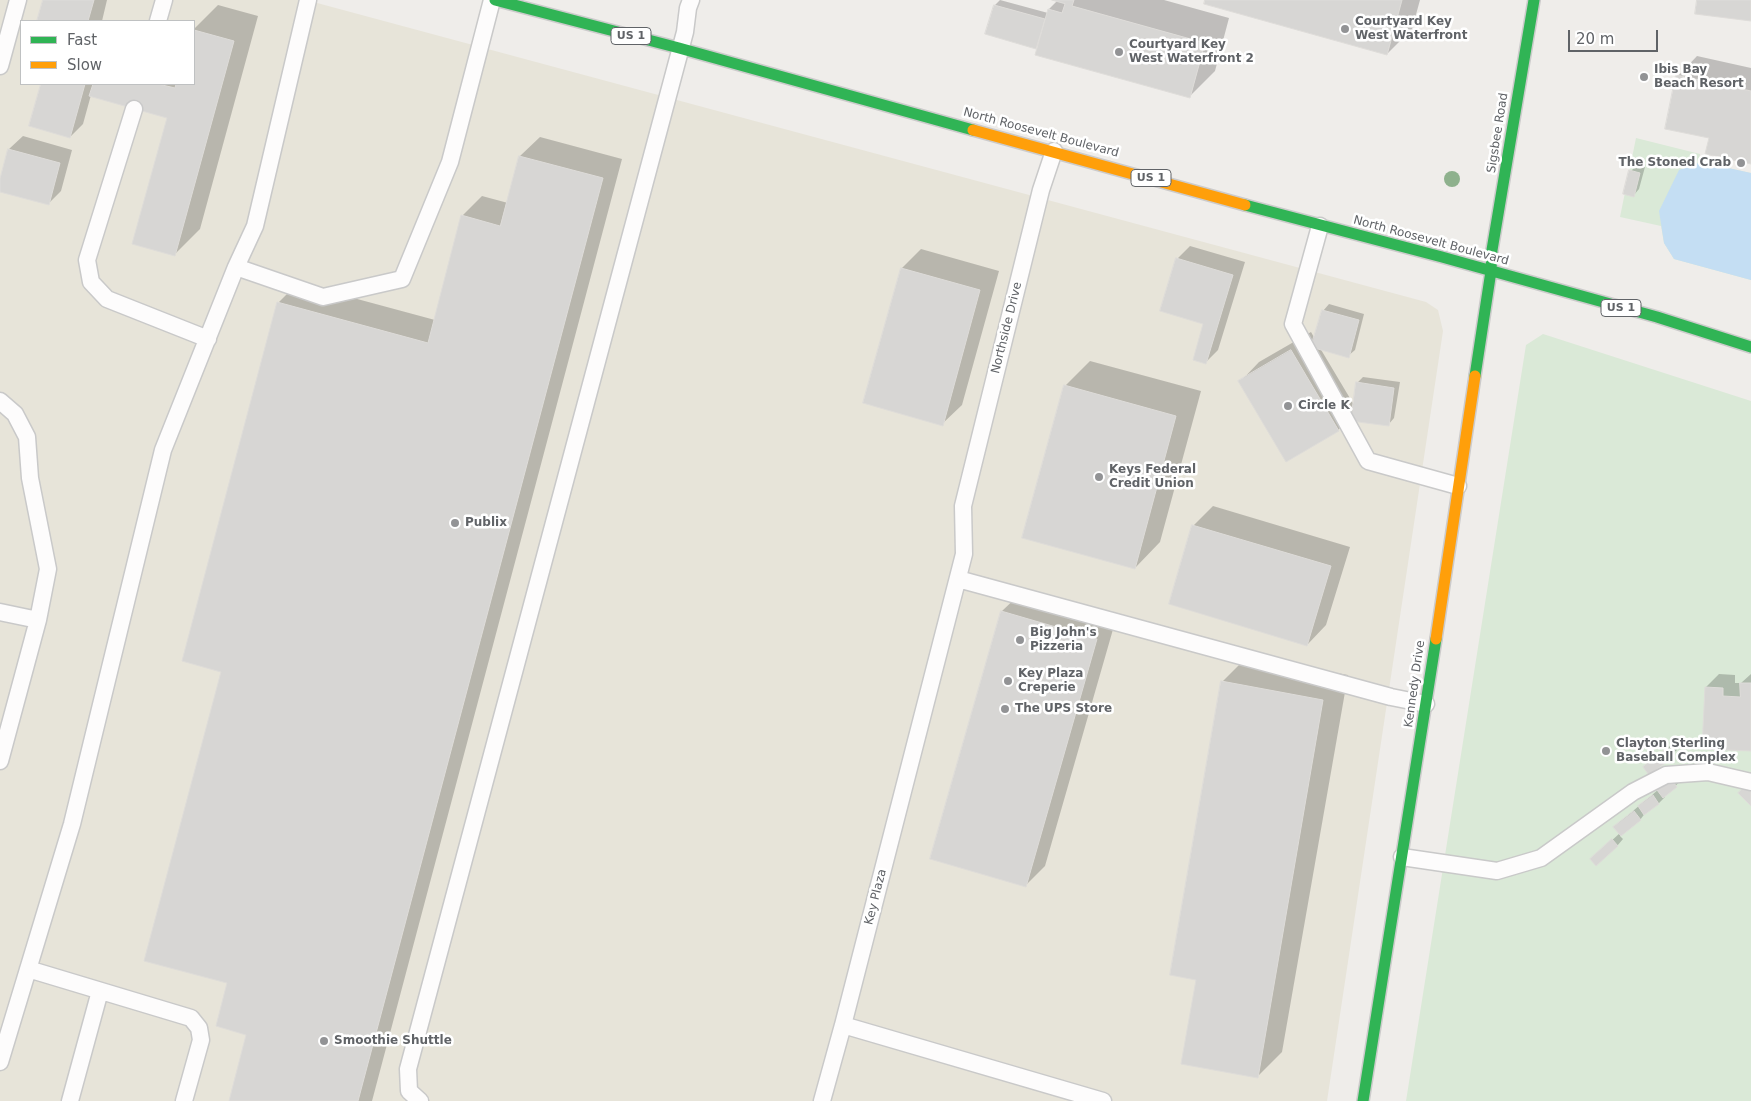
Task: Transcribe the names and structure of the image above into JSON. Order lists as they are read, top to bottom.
{
  "streets": {
    "main road": [
      "US 1",
      "North Roosevelt Boulevard",
      "Sigsbee Road",
      "Kennedy Drive"
    ],
    "lane": ["Northside Drive", "Key Plaza"]
  },
  "crossings": [
    ["North Roosevelt Boulevard", "Sigsbee Road"],
    ["North Roosevelt Boulevard", "Northside Drive"],
    ["North Roosevelt Boulevard", "Kennedy Drive"],
    ["Sigsbee Road", "Kennedy Drive"],
    ["Northside Drive", "Key Plaza"]
  ],
  "places": [
    "Courtyard Key West Waterfront",
    "Courtyard Key West Waterfront 2",
    "Ibis Bay Beach Resort",
    "The Stoned Crab",
    "Circle K",
    "Keys Federal Credit Union",
    "Publix",
    "Big John's Pizzeria",
    "Key Plaza Creperie",
    "The UPS Store",
    "Clayton Sterling Baseball Complex",
    "Smoothie Shuttle"
  ],
  "legend": ["Fast", "Slow"],
  "scale_bar": "20 m"
}
